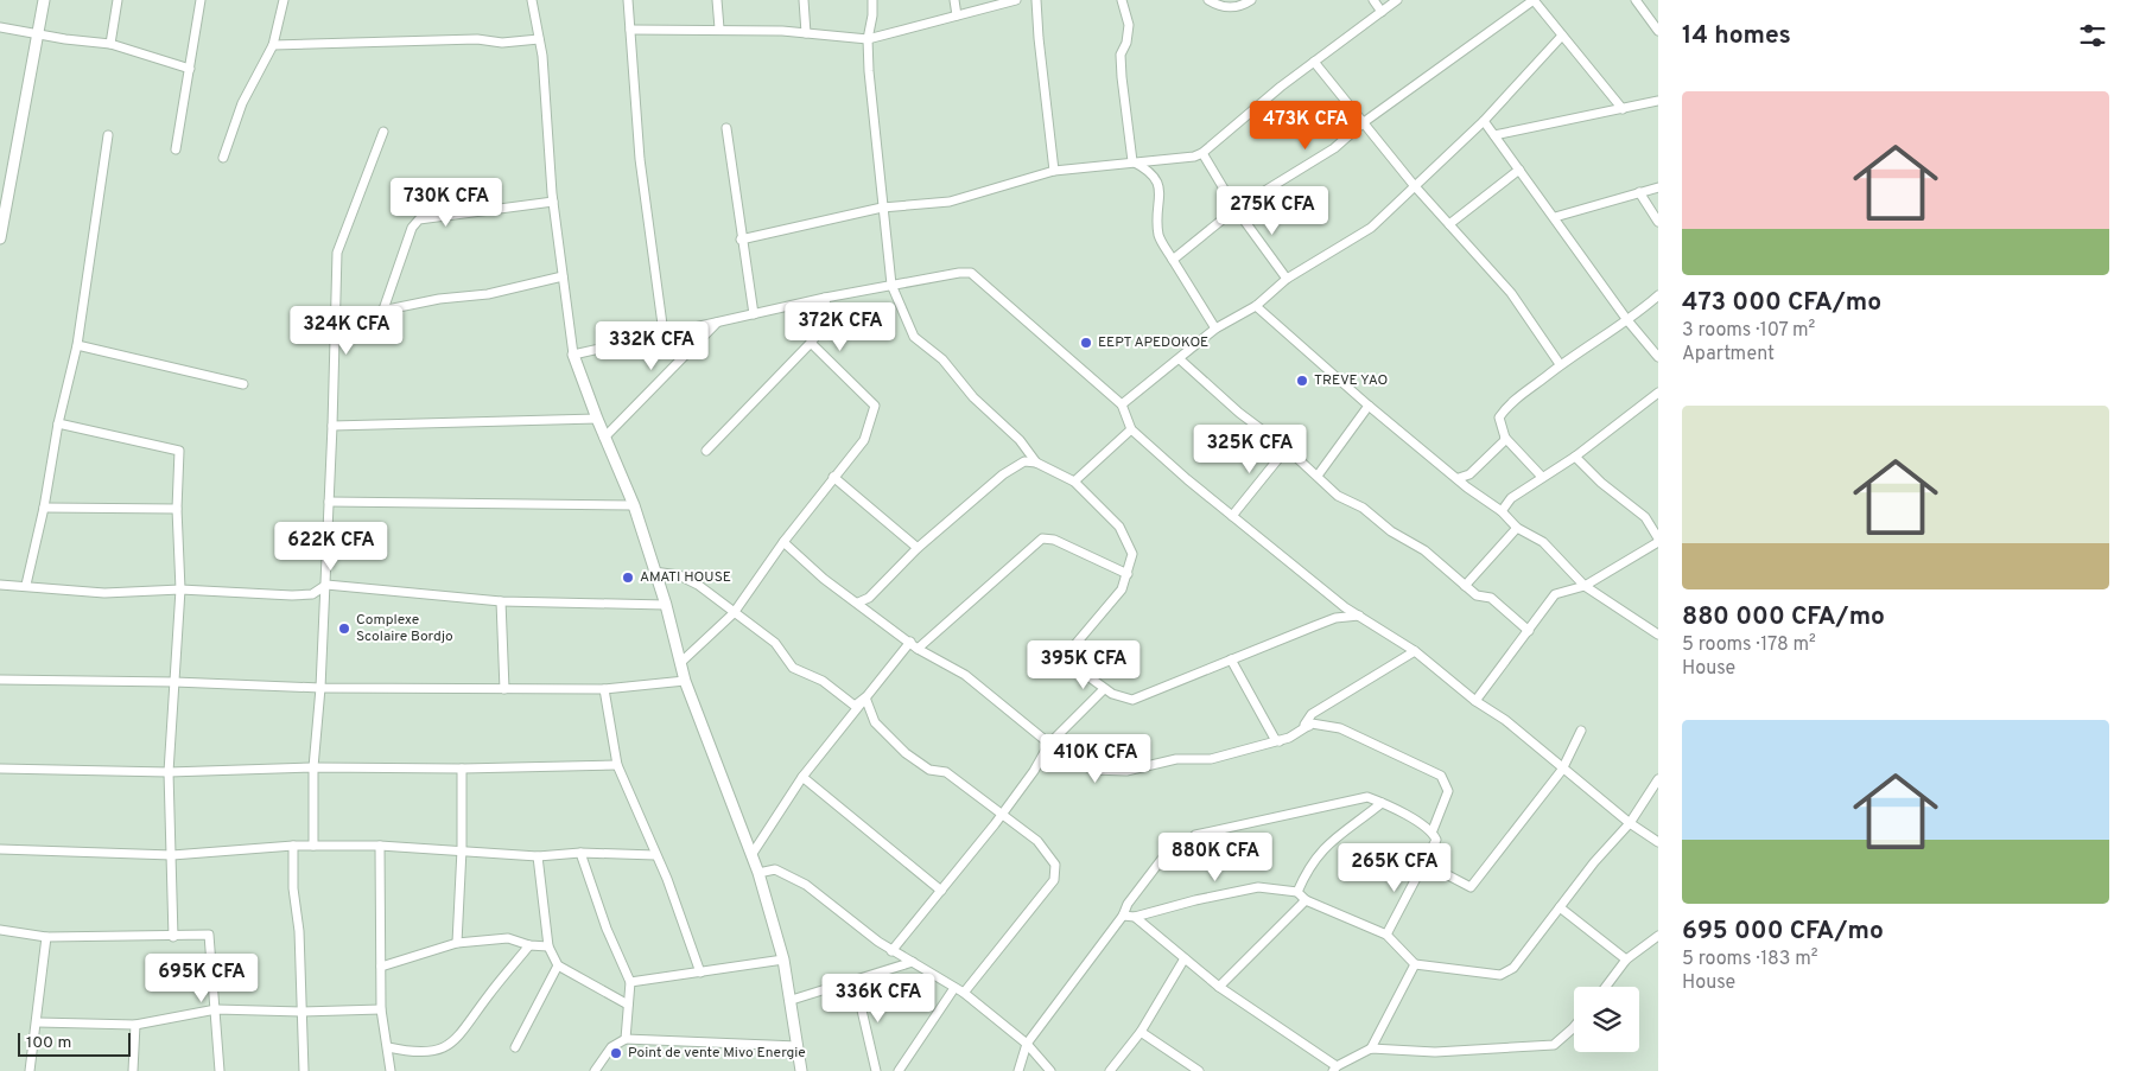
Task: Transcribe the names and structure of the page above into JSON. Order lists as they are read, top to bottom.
{
  "places": [
    "EEPT APEDOKOE",
    "TREVE YAO",
    "AMATI HOUSE",
    "Complexe Scolaire Bordjo",
    "Point de vente Mivo Energie"
  ],
  "scale_bar": "100 m",
  "page": {
    "heading": "14 homes",
    "list": [
      {
        "name": "473 000 CFA/mo",
        "note": "3 rooms · 107 m² · Apartment"
      },
      {
        "name": "880 000 CFA/mo",
        "note": "5 rooms · 178 m² · House"
      },
      {
        "name": "695 000 CFA/mo",
        "note": "5 rooms · 183 m² · House"
      }
    ],
    "price": [
      "473K CFA",
      "730K CFA",
      "275K CFA",
      "372K CFA",
      "324K CFA",
      "332K CFA",
      "325K CFA",
      "622K CFA",
      "395K CFA",
      "410K CFA",
      "880K CFA",
      "265K CFA",
      "695K CFA",
      "336K CFA"
    ],
    "scale": "100 m"
  }
}
